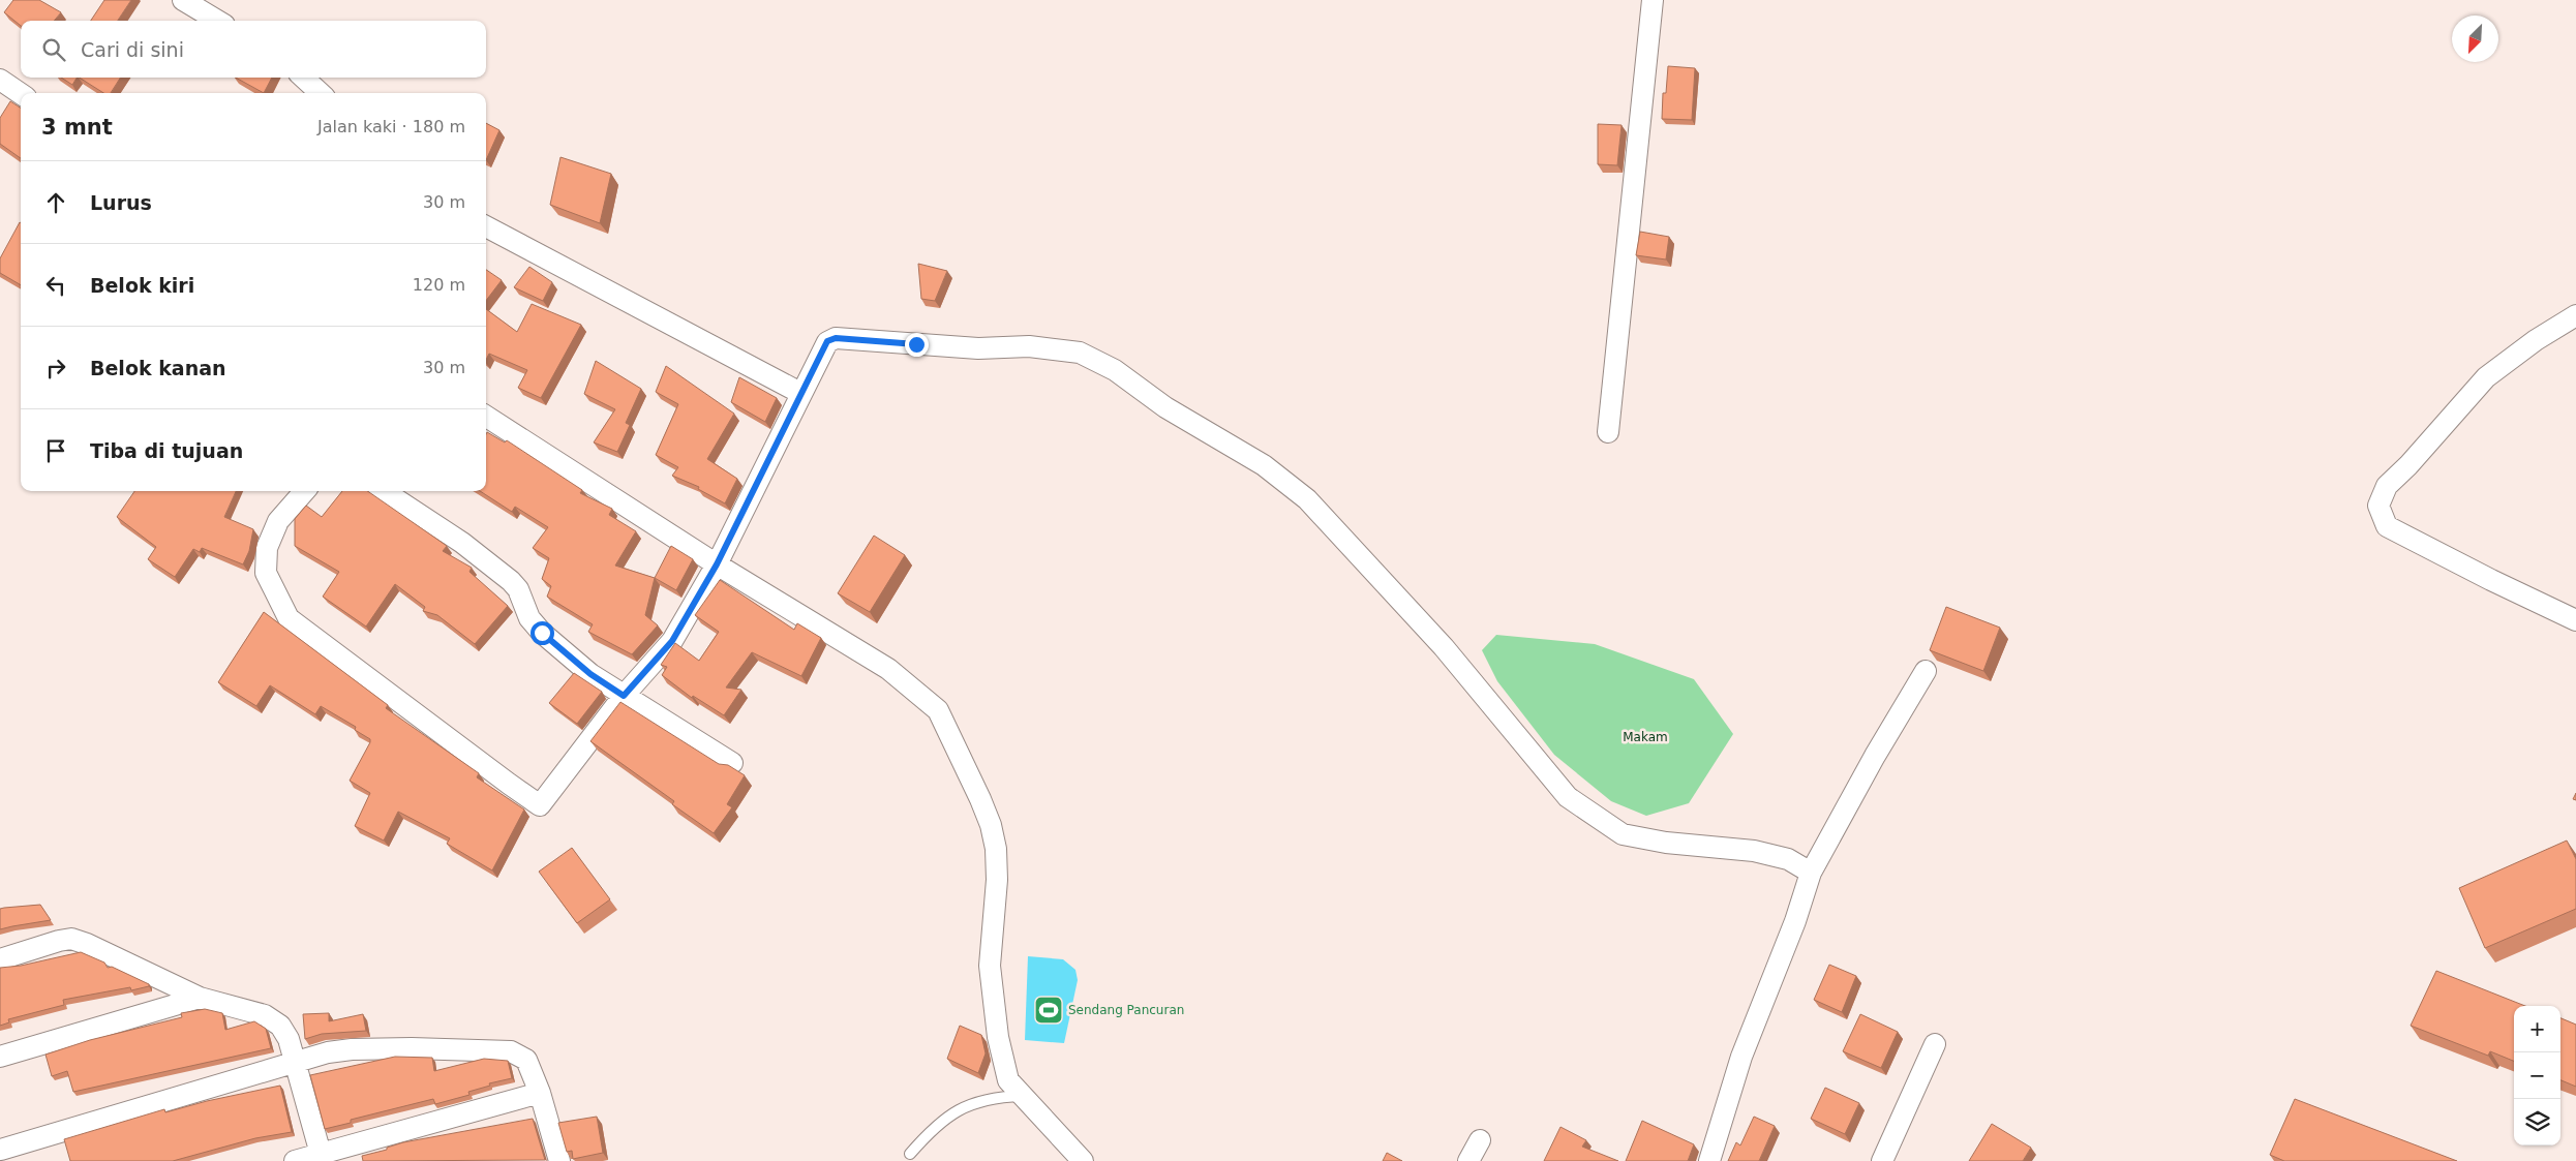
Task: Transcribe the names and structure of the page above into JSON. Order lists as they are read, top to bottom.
{
  "parks": ["Makam"],
  "places": {
    "sports": ["Sendang Pancuran"]
  },
  "north": "bottom left",
  "page": {
    "search": "Cari di sini",
    "heading": ["3 mnt", "Jalan kaki · 180 m"],
    "list": [
      ["Lurus", "30 m"],
      ["Belok kiri", "120 m"],
      ["Belok kanan", "30 m"],
      "Tiba di tujuan"
    ],
    "map_buttons": ["+", "−"]
  }
}
